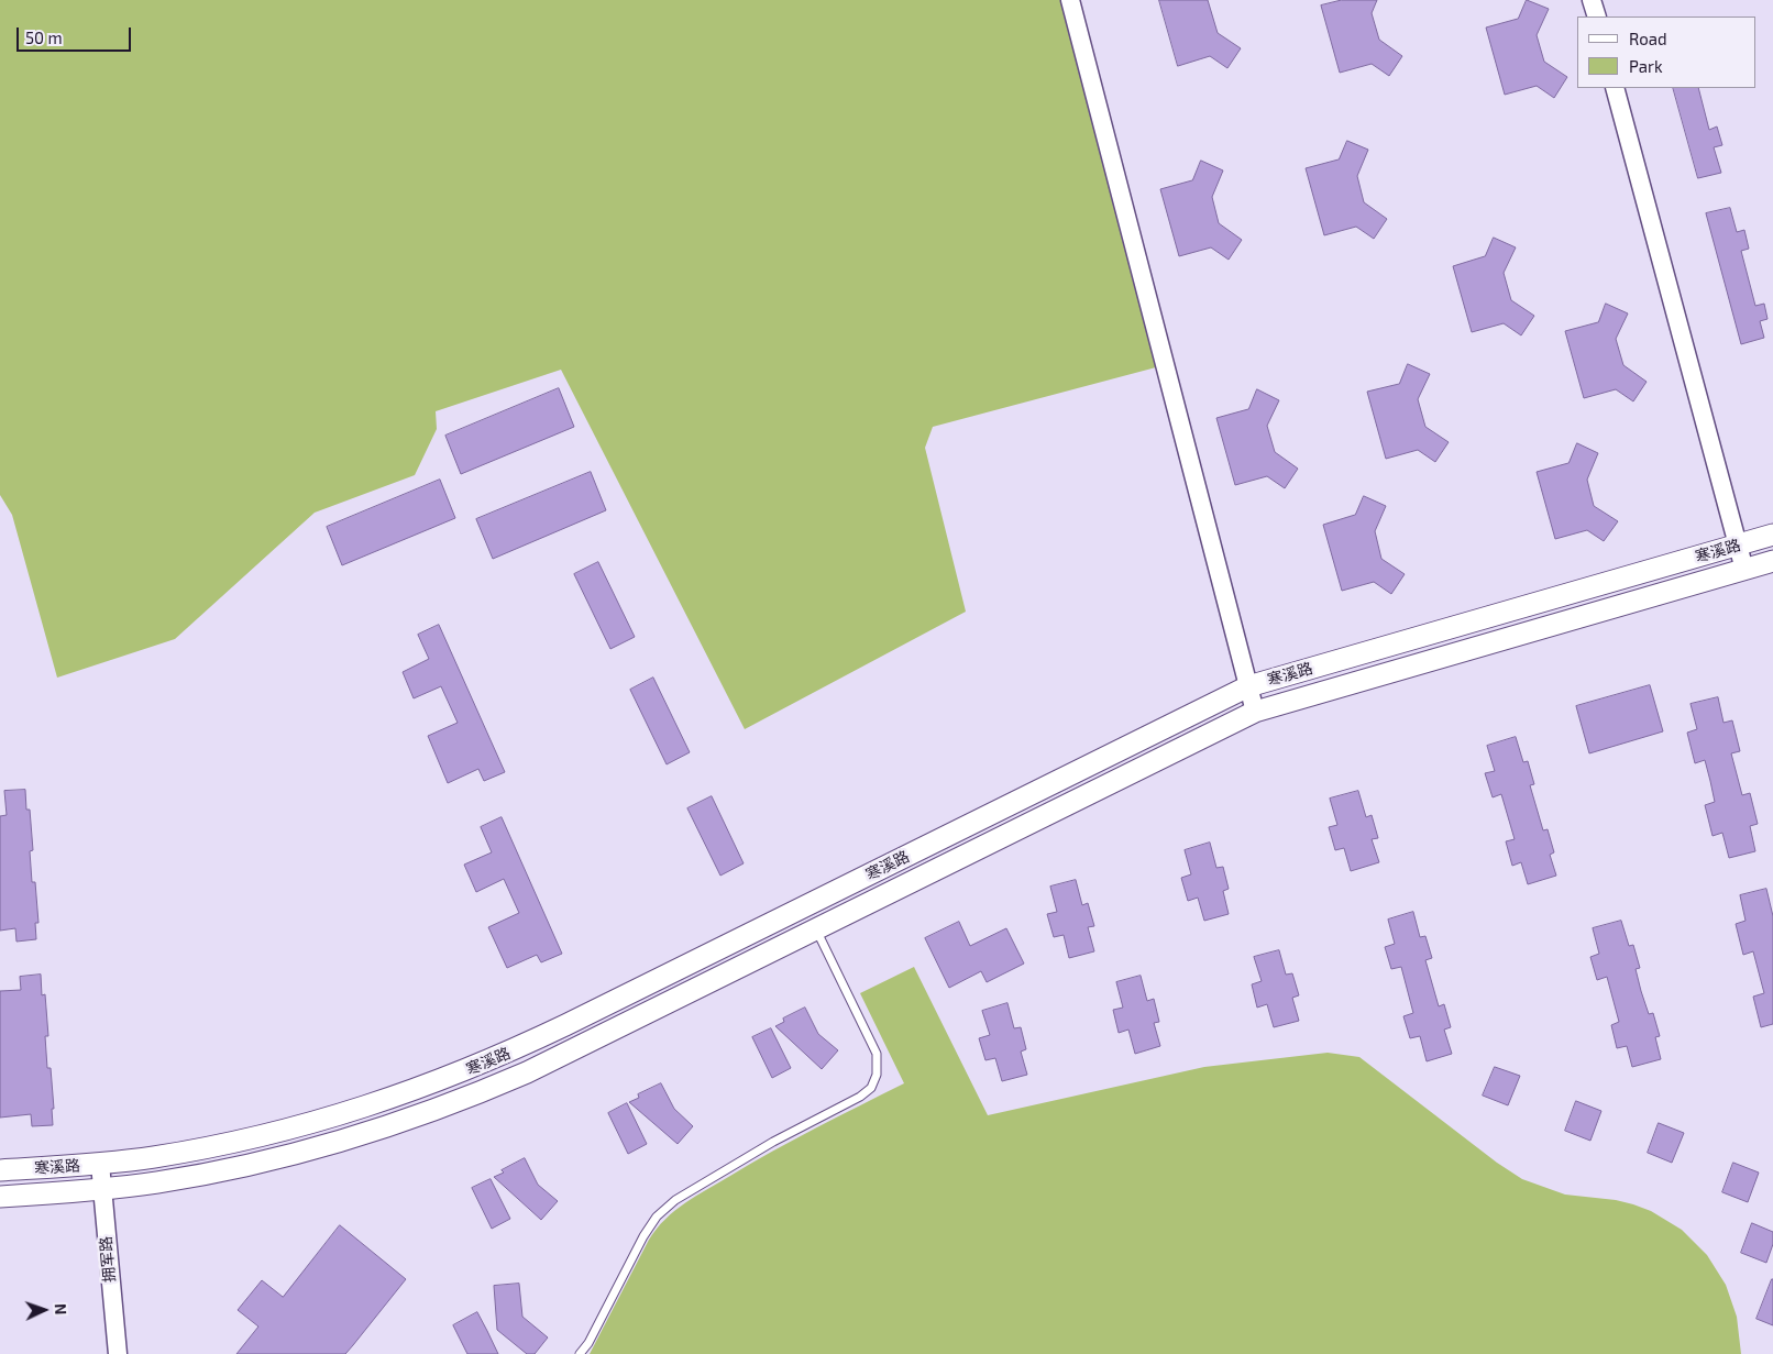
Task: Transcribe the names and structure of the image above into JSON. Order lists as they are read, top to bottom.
{
  "streets": {
    "main road": ["寒溪路"],
    "street": ["拥军路"]
  },
  "crossings": [
    ["寒溪路", "拥军路"]
  ],
  "legend": ["Road", "Park"],
  "scale_bar": "50 m",
  "north": "right"
}
